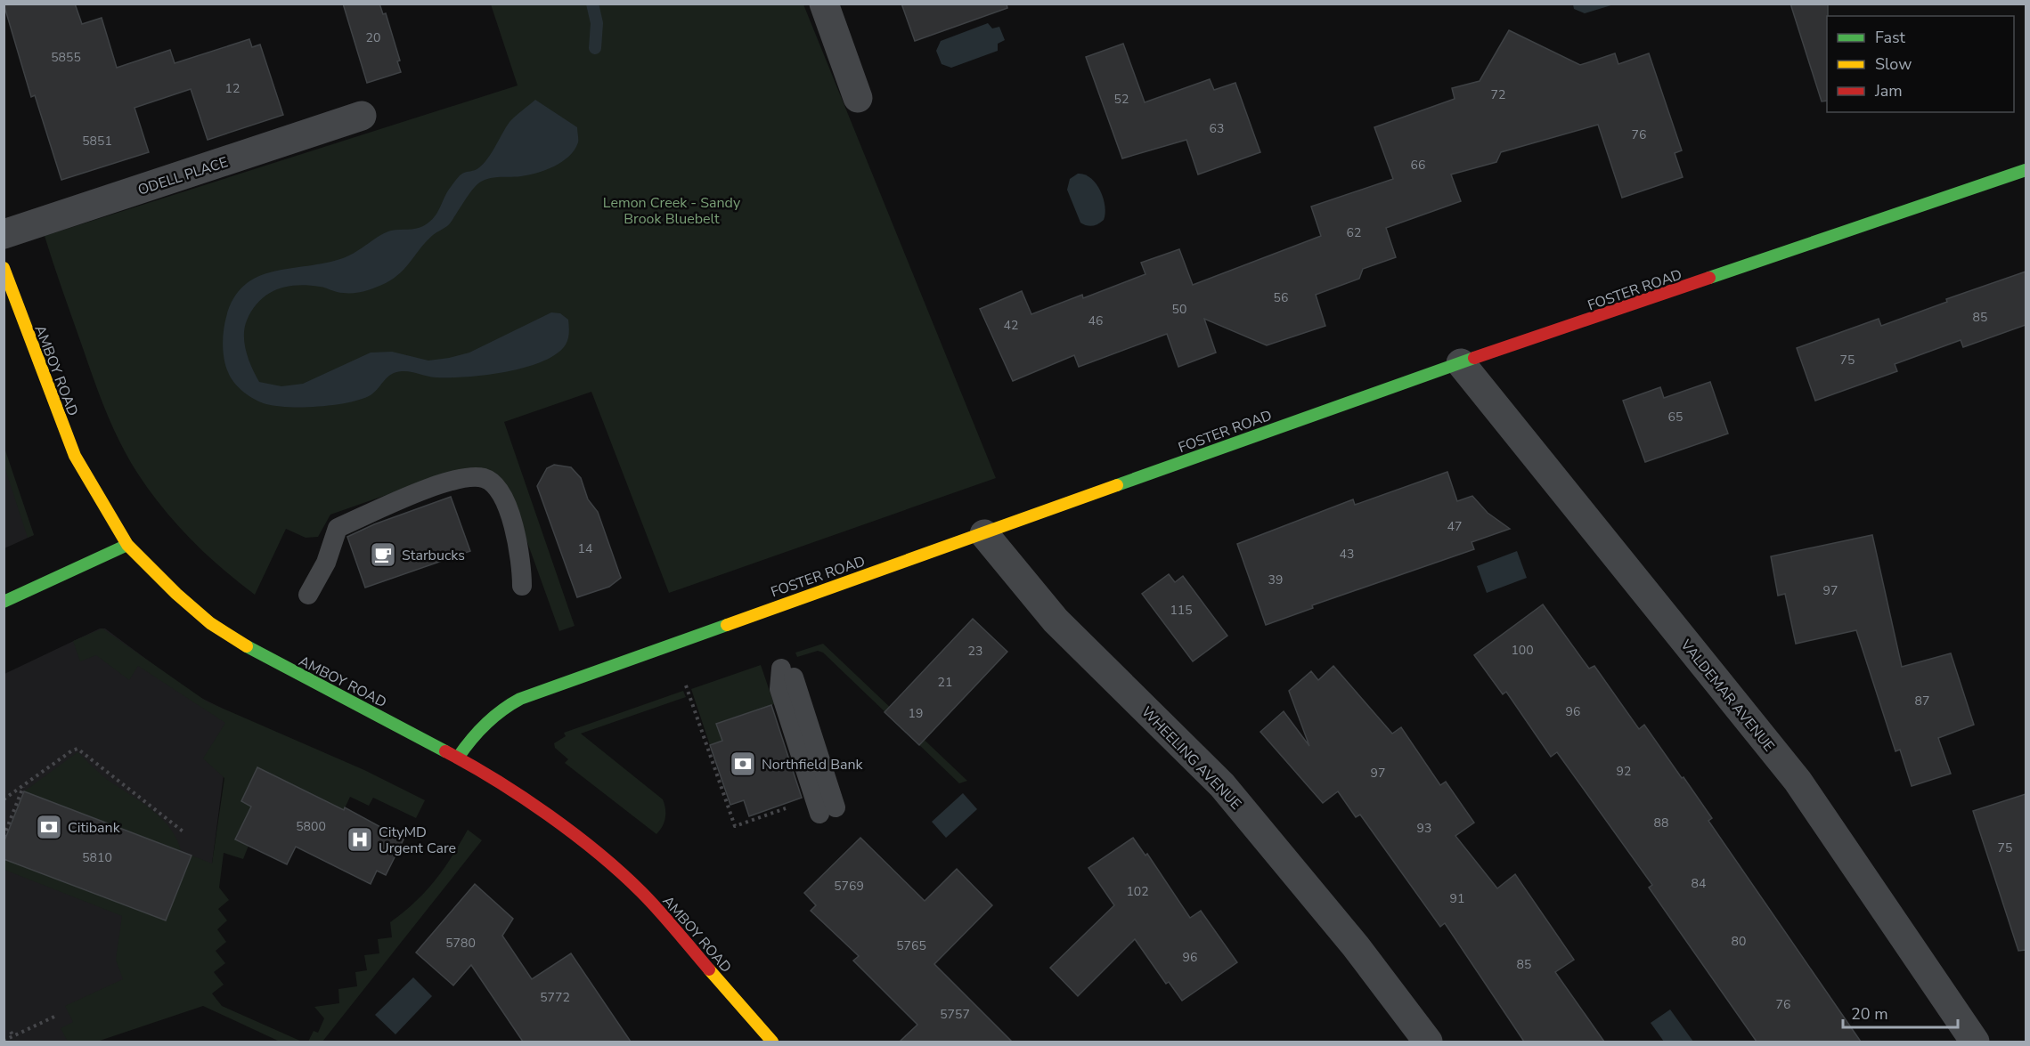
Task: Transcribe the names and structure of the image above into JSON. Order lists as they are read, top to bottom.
{
  "streets": {
    "street": [
      "ODELL PLACE",
      "FOSTER ROAD",
      "AMBOY ROAD",
      "VALDEMAR AVENUE",
      "WHEELING AVENUE"
    ]
  },
  "crossings": [
    ["FOSTER ROAD", "AMBOY ROAD"],
    ["FOSTER ROAD", "VALDEMAR AVENUE"],
    ["FOSTER ROAD", "WHEELING AVENUE"]
  ],
  "parks": ["Lemon Creek - Sandy Brook Bluebelt"],
  "places": {
    "cafe": ["Starbucks"],
    "bank": ["Northfield Bank", "Citibank"],
    "hospital": ["CityMD Urgent Care"]
  },
  "house_numbers": [
    "20",
    "5855",
    "12",
    "72",
    "52",
    "63",
    "76",
    "5851",
    "66",
    "62",
    "56",
    "50",
    "85",
    "46",
    "42",
    "75",
    "65",
    "47",
    "14",
    "43",
    "39",
    "97",
    "115",
    "100",
    "23",
    "21",
    "87",
    "96",
    "19",
    "92",
    "97",
    "88",
    "5800",
    "93",
    "75",
    "5810",
    "84",
    "5769",
    "102",
    "91",
    "80",
    "5780",
    "5765",
    "96",
    "85",
    "5772",
    "76",
    "5757"
  ],
  "legend": ["Fast", "Slow", "Jam"],
  "scale_bar": "20 m"
}
